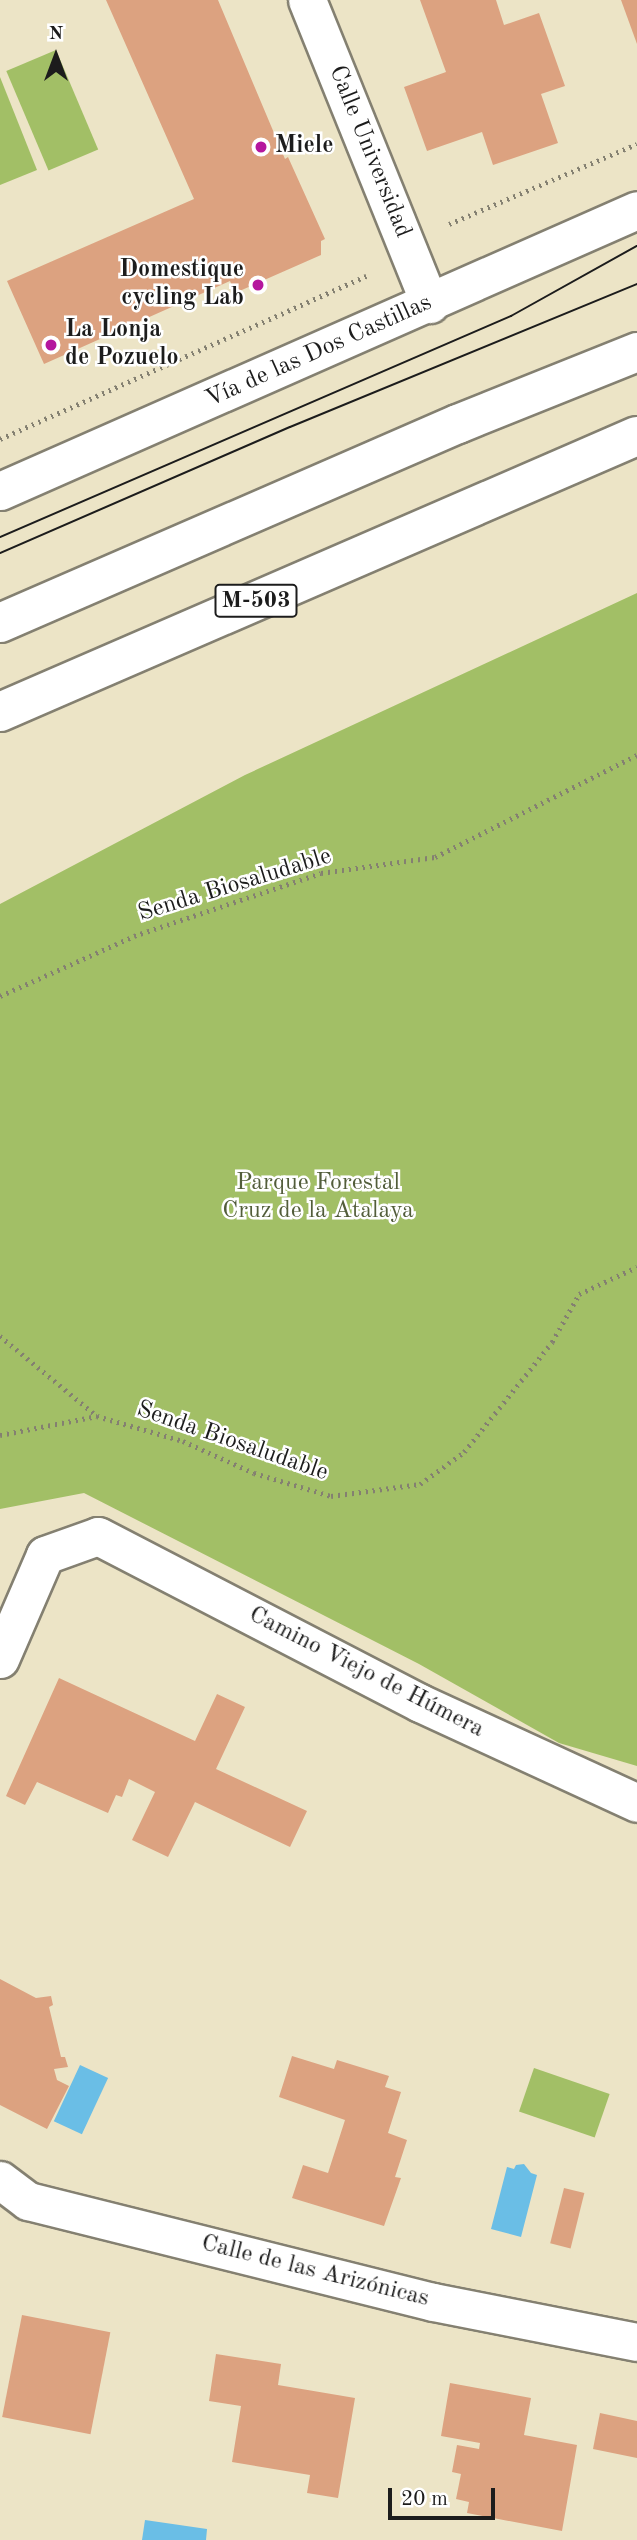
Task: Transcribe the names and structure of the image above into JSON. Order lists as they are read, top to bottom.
{
  "streets": {
    "highway": ["M-503"],
    "street": [
      "Calle Universidad",
      "Vía de las Dos Castillas",
      "Camino Viejo de Húmera",
      "Calle de las Arizónicas"
    ],
    "path": ["Senda Biosaludable"]
  },
  "crossings": [
    ["Calle Universidad", "Vía de las Dos Castillas"]
  ],
  "parks": ["Parque Forestal Cruz de la Atalaya"],
  "places": ["Miele", "Domestique cycling Lab", "La Lonja de Pozuelo"],
  "scale_bar": "20 m",
  "north": "top"
}
